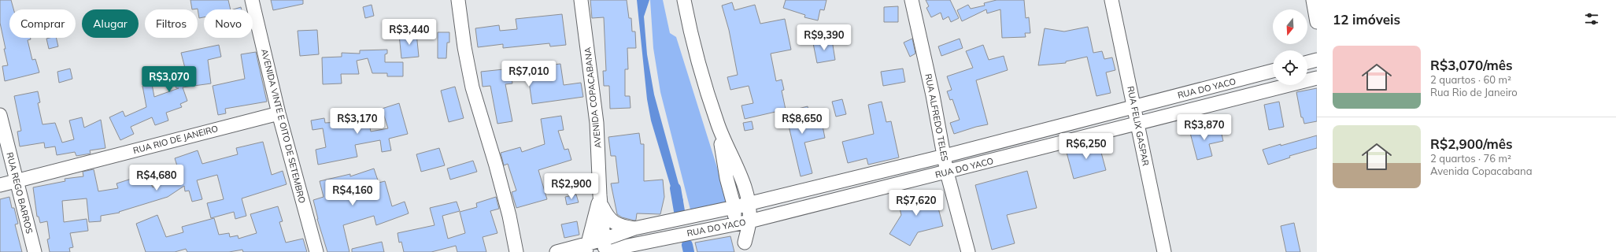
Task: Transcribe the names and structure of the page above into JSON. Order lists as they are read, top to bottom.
{
  "streets": {
    "street": [
      "RUA DO YACO",
      "AVENIDA COPACABANA",
      "RUA ALFREDO TELES",
      "AVENIDA VINTE E OITO DE SETEMBRO",
      "RUA FELIX GASPAR",
      "RUA RIO DE JANEIRO",
      "RUA REGO BARROS"
    ]
  },
  "crossings": [
    ["RUA DO YACO", "AVENIDA COPACABANA"],
    ["RUA DO YACO", "RUA ALFREDO TELES"],
    ["RUA DO YACO", "RUA FELIX GASPAR"],
    ["AVENIDA VINTE E OITO DE SETEMBRO", "RUA RIO DE JANEIRO"],
    ["RUA RIO DE JANEIRO", "RUA REGO BARROS"]
  ],
  "north": "bottom",
  "page": {
    "heading": "12 imóveis",
    "chip": [
      "Comprar",
      "Alugar",
      "Filtros",
      "Novo"
    ],
    "price": [
      "R$3,440",
      "R$9,390",
      "R$7,010",
      "R$3,070",
      "R$3,170",
      "R$8,650",
      "R$3,870",
      "R$6,250",
      "R$4,680",
      "R$2,900",
      "R$4,160",
      "R$7,620"
    ],
    "list": [
      {
        "name": "R$3,070/mês",
        "note": "2 quartos · 60 m² · Rua Rio de Janeiro"
      },
      {
        "name": "R$2,900/mês",
        "note": "2 quartos · 76 m² · Avenida Copacabana"
      }
    ]
  }
}
